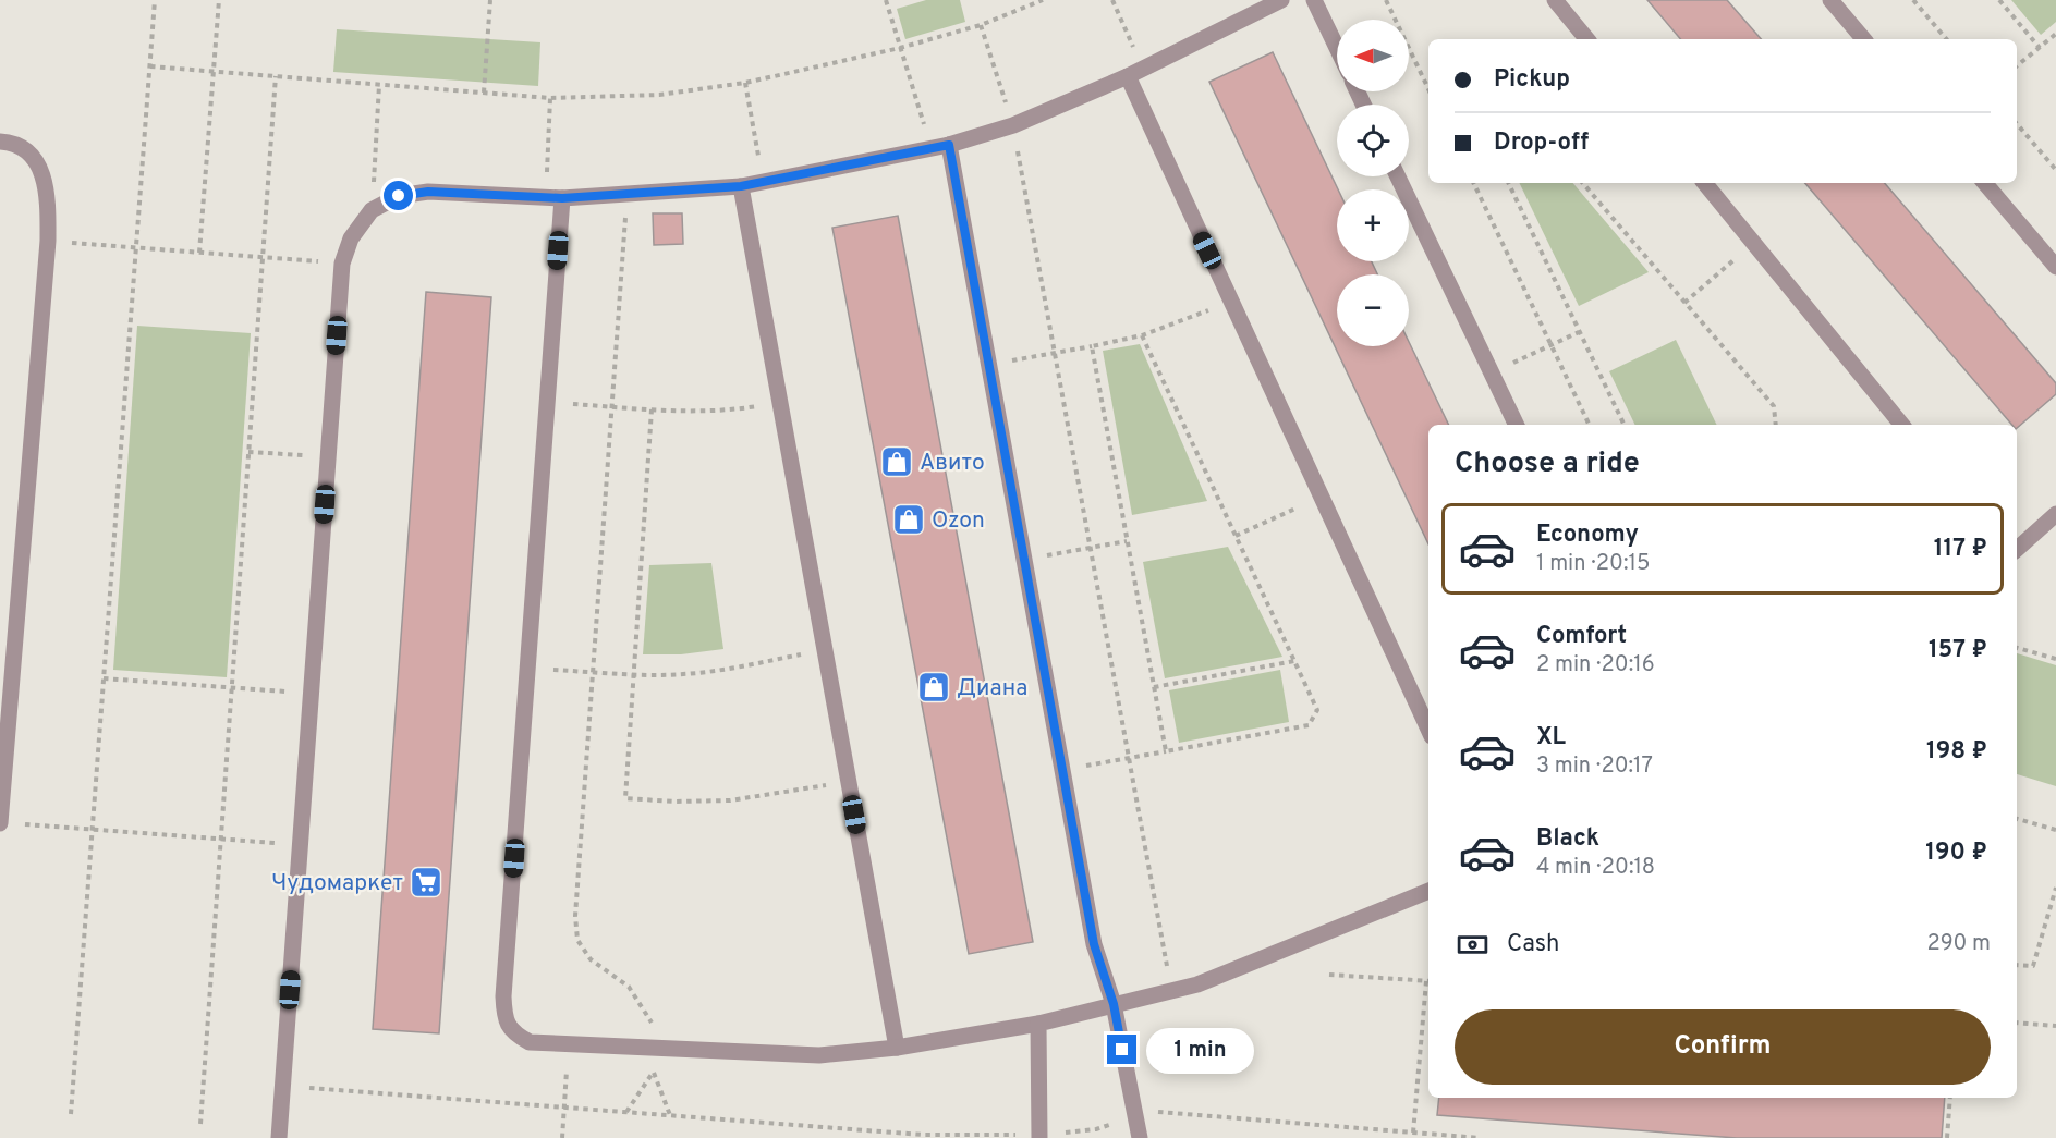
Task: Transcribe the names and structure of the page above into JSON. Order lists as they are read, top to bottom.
{
  "places": {
    "shop": ["Авито", "Ozon", "Диана"],
    "supermarket": ["Чудомаркет"]
  },
  "north": "left",
  "page": {
    "map_buttons": ["+", "−"],
    "banner": ["Pickup", "Drop-off"],
    "heading": "Choose a ride",
    "list": [
      {
        "name": "Economy",
        "note": "1 min · 20:15",
        "value": "117 ₽"
      },
      {
        "name": "Comfort",
        "note": "2 min · 20:16",
        "value": "157 ₽"
      },
      {
        "name": "XL",
        "note": "3 min · 20:17",
        "value": "198 ₽"
      },
      {
        "name": "Black",
        "note": "4 min · 20:18",
        "value": "190 ₽"
      }
    ],
    "pay": ["Cash", "290 m"],
    "buttons": "Confirm",
    "bubble": "1 min"
  }
}
